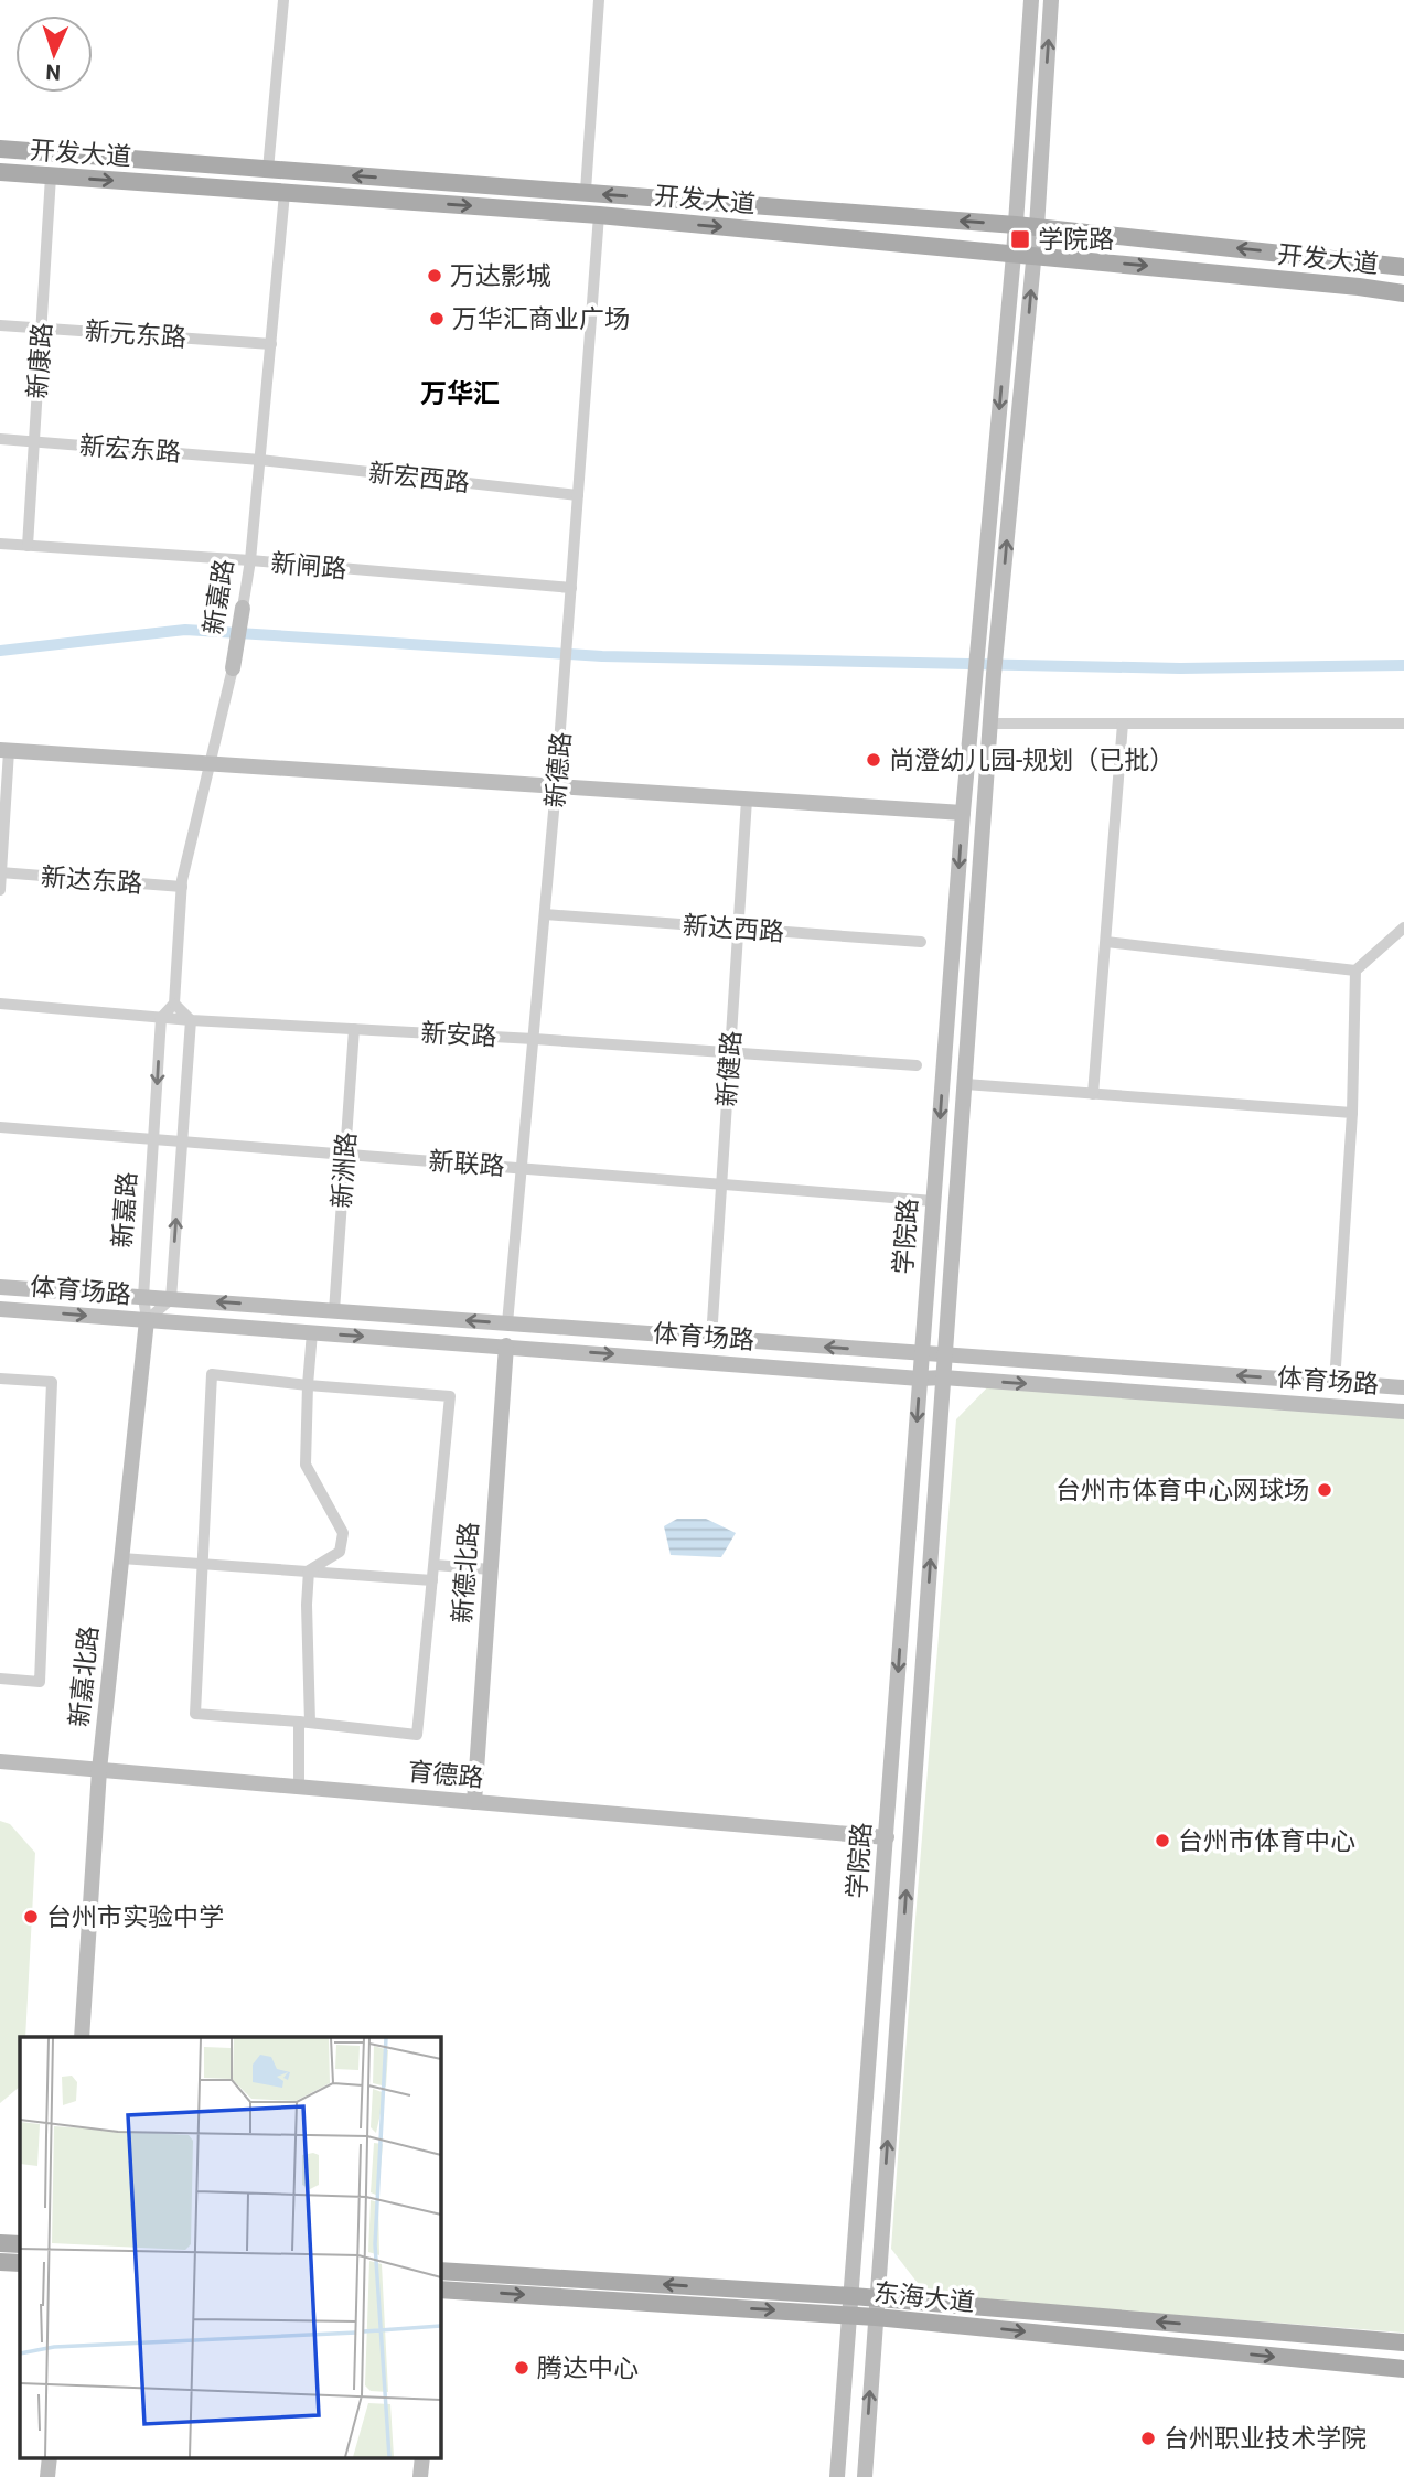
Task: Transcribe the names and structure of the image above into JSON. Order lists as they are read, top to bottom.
{
  "streets": {
    "main road": [
      "开发大道",
      "新嘉路",
      "学院路",
      "体育场路",
      "新德北路",
      "新嘉北路",
      "育德路",
      "东海大道"
    ],
    "street": [
      "新元东路",
      "新康路",
      "新宏东路",
      "新宏西路",
      "新闸路",
      "新德路",
      "新达东路",
      "新达西路",
      "新安路",
      "新健路",
      "新联路",
      "新洲路"
    ]
  },
  "crossings": [
    ["开发大道", "新康路"],
    ["开发大道", "新嘉路"],
    ["开发大道", "新德路"],
    ["开发大道", "学院路"],
    ["新元东路", "新康路"],
    ["新元东路", "新嘉路"],
    ["新康路", "新宏东路"],
    ["新康路", "新闸路"],
    ["新宏东路", "新宏西路"],
    ["新宏东路", "新嘉路"],
    ["新宏西路", "新嘉路"],
    ["新宏西路", "新德路"],
    ["新闸路", "新嘉路"],
    ["新闸路", "新德路"],
    ["新嘉路", "新达东路"],
    ["新嘉路", "新安路"],
    ["新嘉路", "新联路"],
    ["新嘉路", "体育场路"],
    ["新嘉路", "新嘉北路"],
    ["新德路", "新达西路"],
    ["新德路", "新安路"],
    ["新德路", "新联路"],
    ["新达西路", "新健路"],
    ["新安路", "新健路"],
    ["新安路", "新洲路"],
    ["新健路", "新联路"],
    ["新联路", "新洲路"],
    ["新联路", "学院路"],
    ["学院路", "体育场路"],
    ["学院路", "育德路"],
    ["学院路", "东海大道"],
    ["体育场路", "新德北路"],
    ["体育场路", "新嘉北路"],
    ["新德北路", "育德路"],
    ["新嘉北路", "育德路"]
  ],
  "districts": ["万华汇"],
  "places": {
    "transit": ["学院路"],
    "other": [
      "万达影城",
      "万华汇商业广场",
      "尚澄幼儿园-规划（已批）",
      "台州市体育中心网球场",
      "台州市体育中心",
      "台州市实验中学",
      "腾达中心",
      "台州职业技术学院"
    ]
  },
  "north": "bottom"
}
